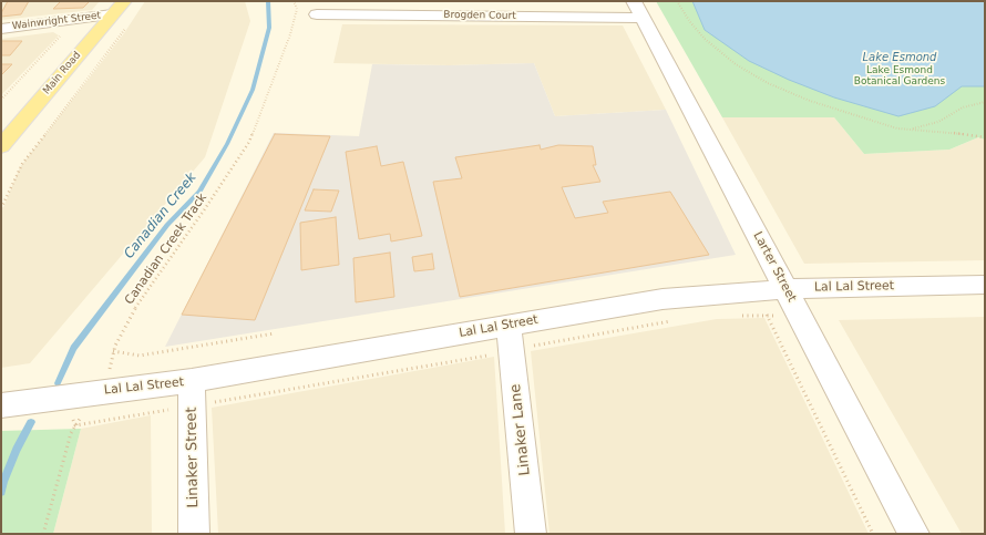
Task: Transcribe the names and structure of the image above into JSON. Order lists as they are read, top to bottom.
{
  "streets": {
    "main road": ["Main Road"],
    "street": [
      "Brogden Court",
      "Wainwright Street",
      "Larter Street",
      "Lal Lal Street",
      "Linaker Lane",
      "Linaker Street"
    ],
    "path": ["Canadian Creek Track"]
  },
  "crossings": [
    ["Brogden Court", "Larter Street"],
    ["Wainwright Street", "Main Road"],
    ["Canadian Creek Track", "Lal Lal Street"],
    ["Larter Street", "Lal Lal Street"],
    ["Lal Lal Street", "Linaker Lane"],
    ["Lal Lal Street", "Linaker Street"]
  ],
  "water": ["Lake Esmond", "Canadian Creek"],
  "parks": ["Lake Esmond Botanical Gardens"]
}
